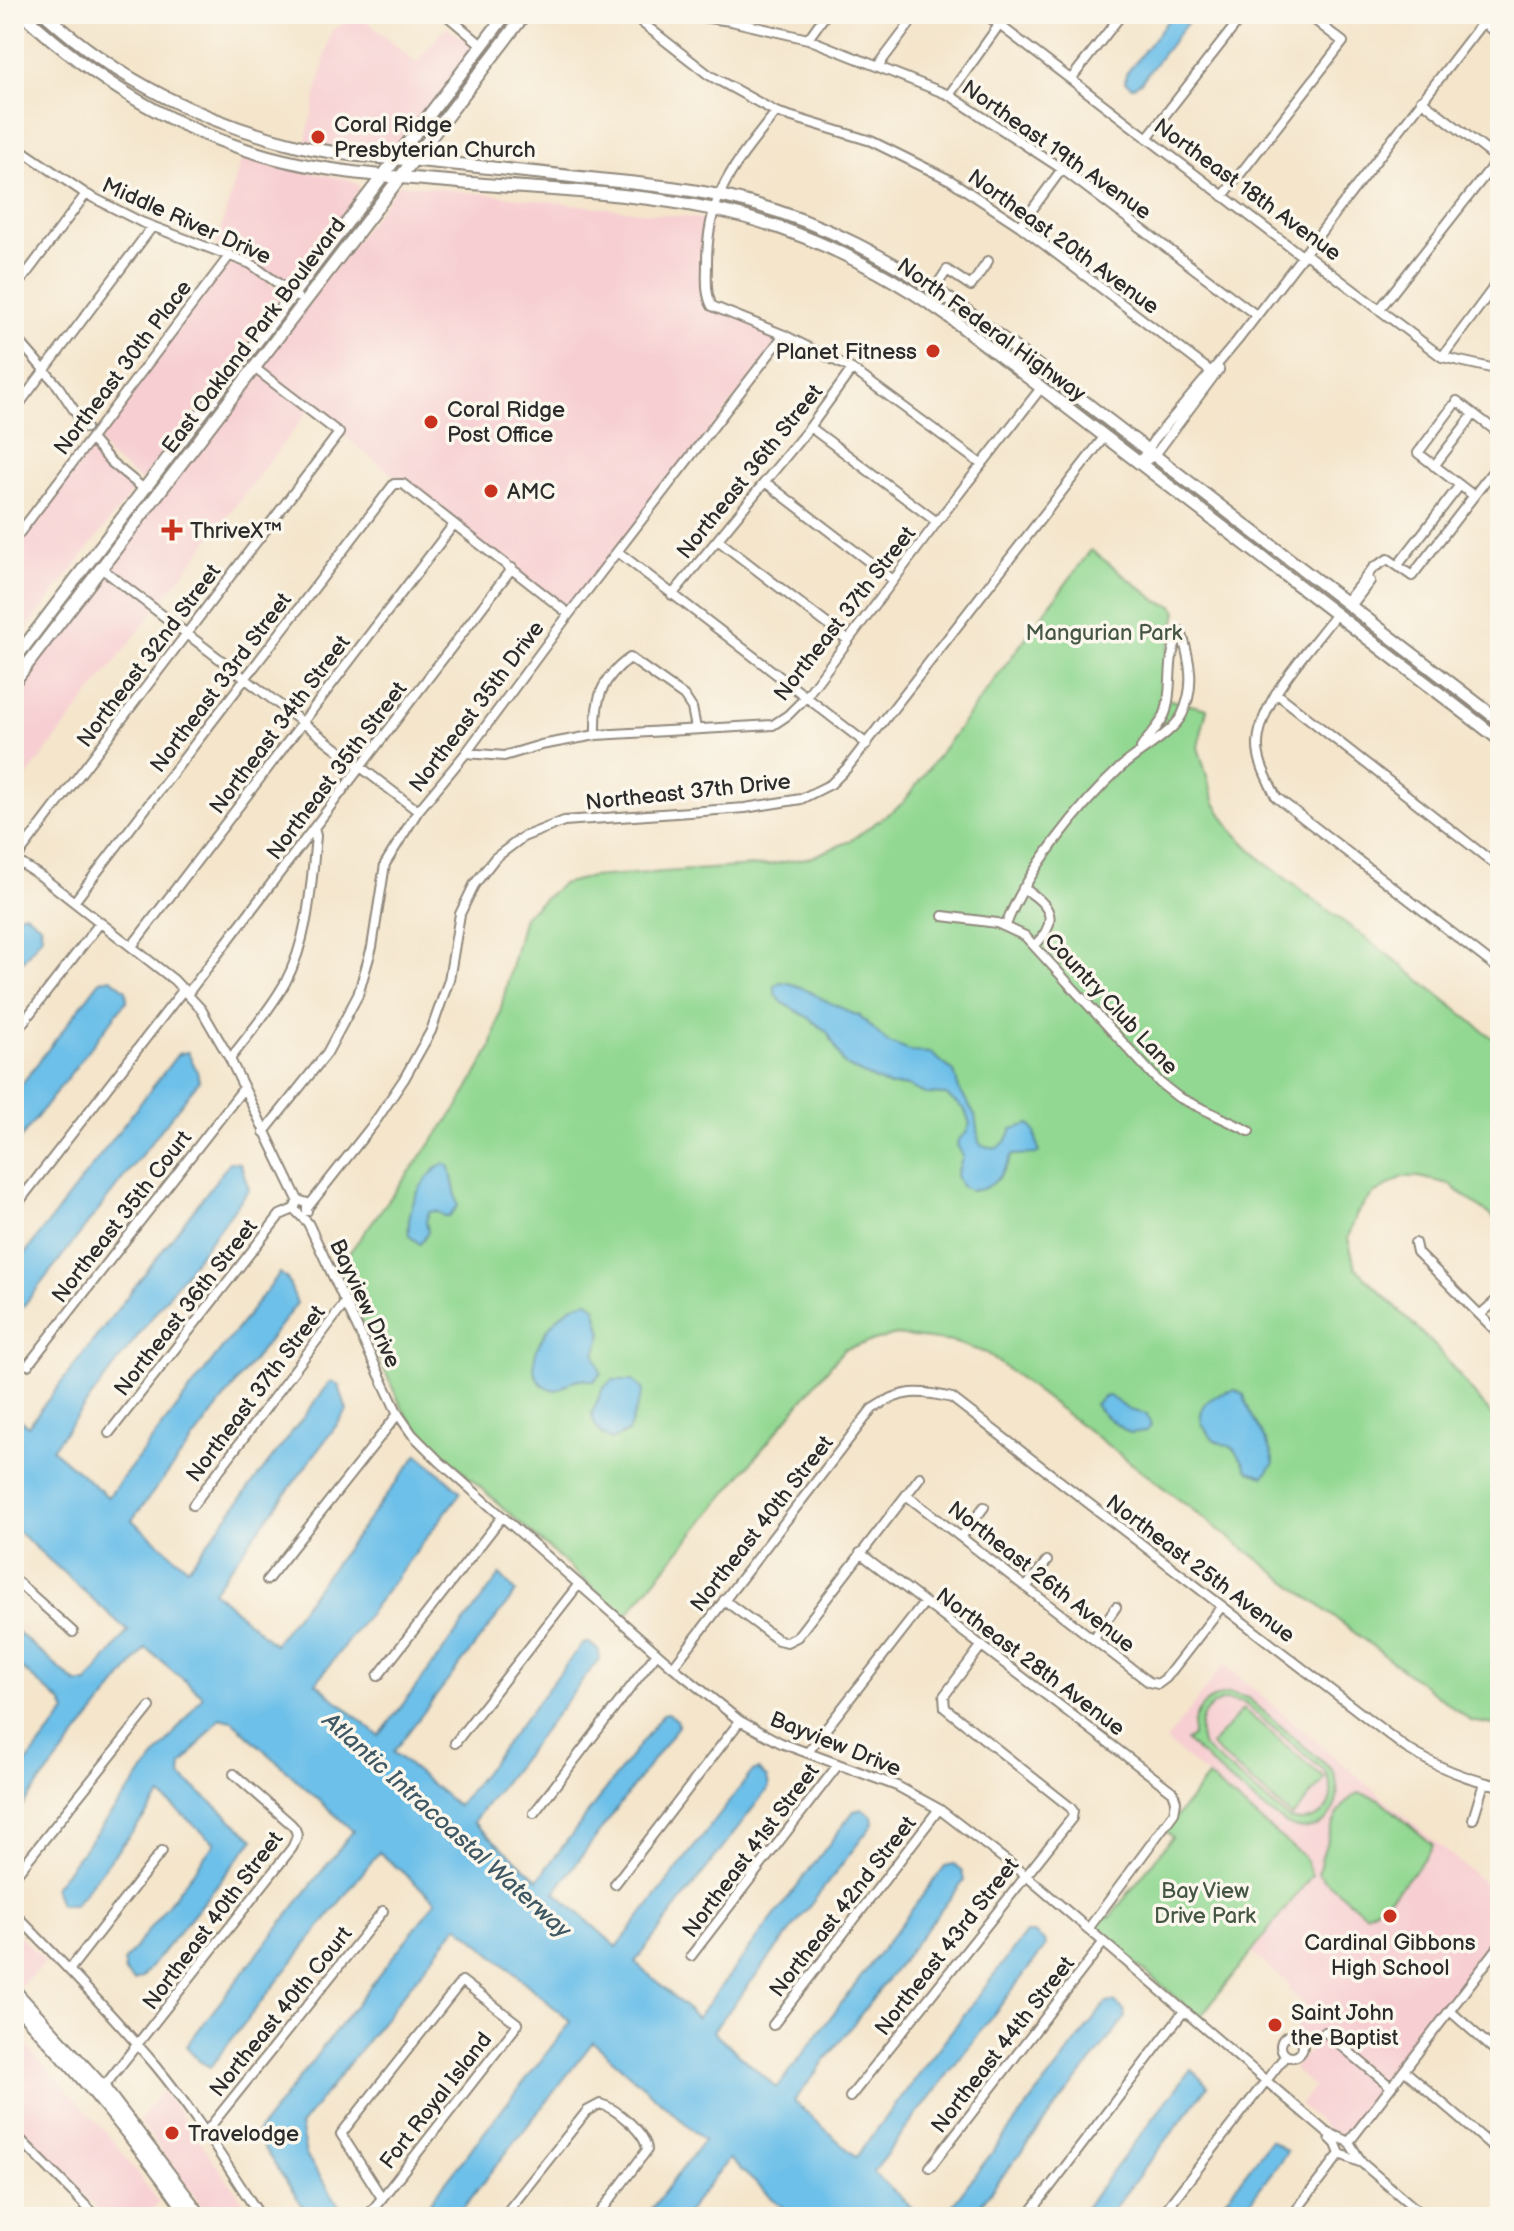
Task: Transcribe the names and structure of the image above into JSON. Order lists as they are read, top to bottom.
{
  "streets": {
    "main road": ["North Federal Highway", "East Oakland Park Boulevard"],
    "street": [
      "Northeast 19th Avenue",
      "Northeast 18th Avenue",
      "Middle River Drive",
      "Northeast 20th Avenue",
      "Northeast 30th Place",
      "Northeast 36th Street",
      "Northeast 37th Street",
      "Northeast 32nd Street",
      "Northeast 33rd Street",
      "Northeast 35th Drive",
      "Northeast 34th Street",
      "Northeast 35th Street",
      "Northeast 37th Drive",
      "Country Club Lane",
      "Northeast 35th Court",
      "Bayview Drive",
      "Northeast 40th Street",
      "Northeast 25th Avenue",
      "Northeast 26th Avenue",
      "Northeast 28th Avenue",
      "Northeast 41st Street",
      "Northeast 42nd Street",
      "Northeast 43rd Street",
      "Northeast 40th Court",
      "Northeast 44th Street",
      "Fort Royal Island"
    ]
  },
  "crossings": [
    ["Middle River Drive", "East Oakland Park Boulevard"],
    ["Middle River Drive", "Northeast 30th Place"],
    ["North Federal Highway", "East Oakland Park Boulevard"],
    ["North Federal Highway", "Northeast 37th Street"],
    ["North Federal Highway", "Northeast 37th Drive"],
    ["East Oakland Park Boulevard", "Northeast 32nd Street"],
    ["Northeast 36th Street", "Northeast 37th Drive"],
    ["Northeast 36th Street", "Bayview Drive"],
    ["Northeast 37th Street", "Northeast 35th Drive"],
    ["Northeast 37th Street", "Bayview Drive"],
    ["Northeast 32nd Street", "Bayview Drive"],
    ["Northeast 33rd Street", "Northeast 34th Street"],
    ["Northeast 33rd Street", "Bayview Drive"],
    ["Northeast 35th Drive", "Bayview Drive"],
    ["Northeast 34th Street", "Bayview Drive"],
    ["Northeast 35th Street", "Bayview Drive"],
    ["Northeast 37th Drive", "Bayview Drive"],
    ["Northeast 35th Court", "Bayview Drive"],
    ["Bayview Drive", "Northeast 40th Street"],
    ["Bayview Drive", "Northeast 28th Avenue"],
    ["Bayview Drive", "Northeast 41st Street"],
    ["Bayview Drive", "Northeast 42nd Street"],
    ["Bayview Drive", "Northeast 43rd Street"],
    ["Bayview Drive", "Northeast 44th Street"],
    ["Northeast 40th Street", "Northeast 25th Avenue"],
    ["Northeast 25th Avenue", "Northeast 26th Avenue"],
    ["Northeast 28th Avenue", "Northeast 41st Street"],
    ["Northeast 28th Avenue", "Northeast 43rd Street"]
  ],
  "water": ["Atlantic Intracoastal Waterway"],
  "parks": ["Mangurian Park", "Bay View Drive Park"],
  "places": {
    "other": [
      "Coral Ridge Presbyterian Church",
      "Planet Fitness",
      "Coral Ridge Post Office",
      "AMC",
      "Cardinal Gibbons High School",
      "Saint John the Baptist",
      "Travelodge"
    ],
    "health": ["ThriveX™"]
  }
}
